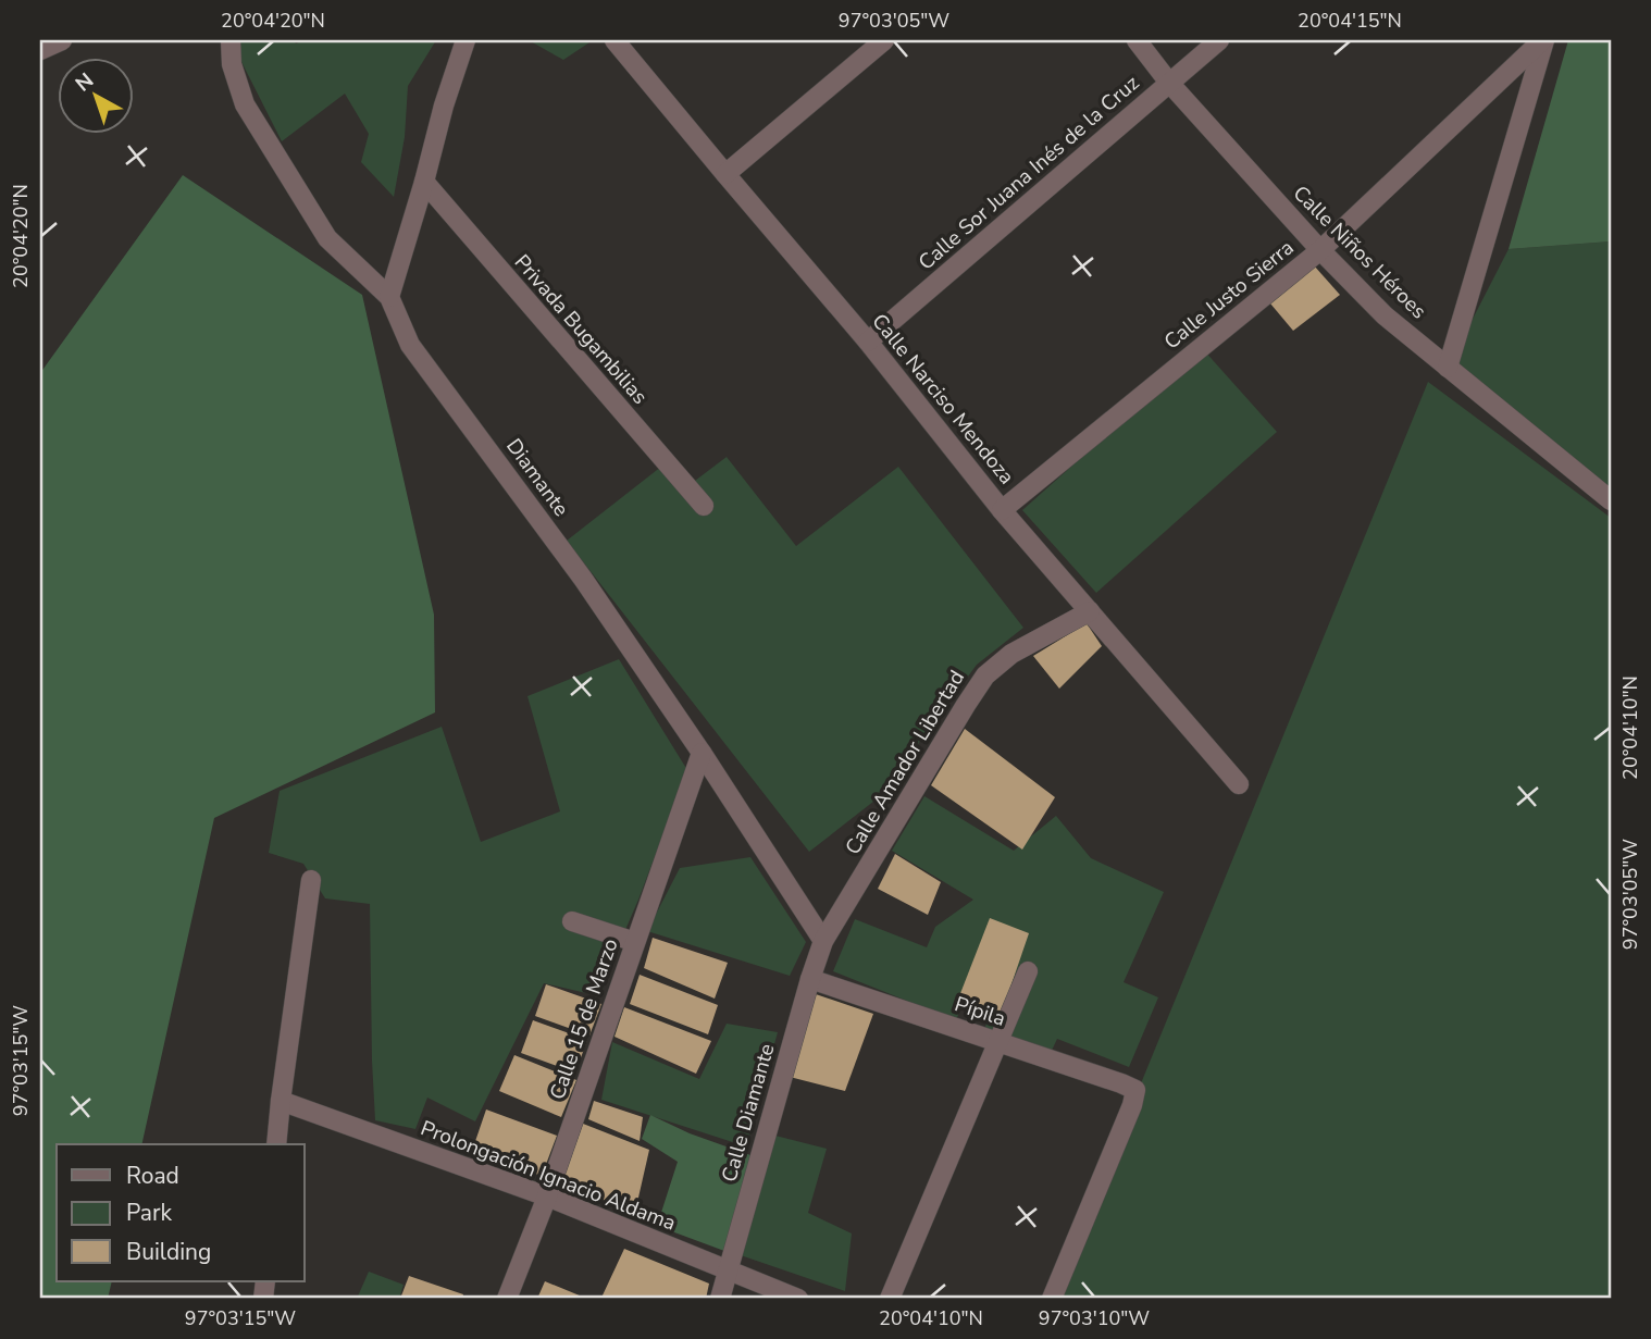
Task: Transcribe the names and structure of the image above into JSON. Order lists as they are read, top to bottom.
{
  "streets": {
    "street": [
      "Calle Sor Juana Inés de la Cruz",
      "Calle Niños Héroes",
      "Calle Justo Sierra",
      "Privada Bugambilias",
      "Calle Narciso Mendoza",
      "Diamante",
      "Calle Amador Libertad",
      "Pípila",
      "Calle 15 de Marzo",
      "Calle Diamante",
      "Prolongación Ignacio Aldama"
    ]
  },
  "crossings": [
    ["Calle Sor Juana Inés de la Cruz", "Calle Niños Héroes"],
    ["Calle Sor Juana Inés de la Cruz", "Calle Narciso Mendoza"],
    ["Calle Niños Héroes", "Calle Justo Sierra"],
    ["Calle Justo Sierra", "Calle Narciso Mendoza"],
    ["Calle Narciso Mendoza", "Calle Amador Libertad"],
    ["Diamante", "Calle Amador Libertad"],
    ["Diamante", "Calle 15 de Marzo"],
    ["Diamante", "Calle Diamante"],
    ["Calle Amador Libertad", "Calle Diamante"],
    ["Pípila", "Calle Diamante"],
    ["Calle 15 de Marzo", "Prolongación Ignacio Aldama"],
    ["Calle Diamante", "Prolongación Ignacio Aldama"]
  ],
  "legend": ["Road", "Park", "Building"],
  "north": "top left",
  "coordinates": [
    "20°04'20\"N",
    "97°03'05\"W",
    "20°04'15\"N",
    "20°04'10\"N",
    "97°03'15\"W",
    "97°03'10\"W"
  ]
}
